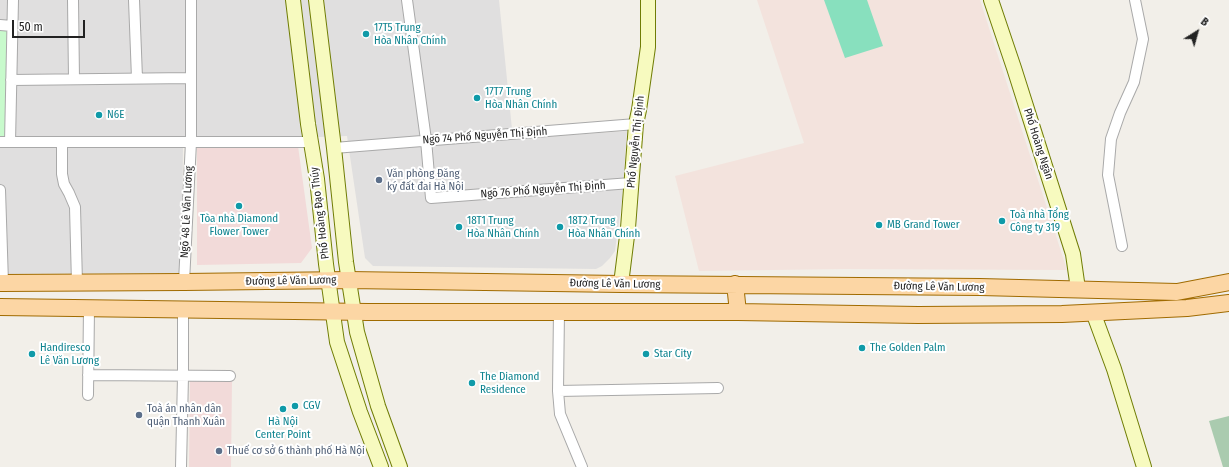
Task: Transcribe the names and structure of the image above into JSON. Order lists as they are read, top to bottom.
{
  "streets": {
    "main road": [
      "Phố Nguyễn Thị Định",
      "Phố Hoàng Ngân",
      "Phố Hoàng Đạo Thúy",
      "Đường Lê Văn Lương"
    ],
    "street": ["Ngõ 74 Phố Nguyễn Thị Định", "Ngõ 76 Phố Nguyễn Thị Định", "Ngõ 48 Lê Văn Lương"]
  },
  "crossings": [
    ["Ngõ 74 Phố Nguyễn Thị Định", "Phố Nguyễn Thị Định"],
    ["Ngõ 74 Phố Nguyễn Thị Định", "Ngõ 76 Phố Nguyễn Thị Định"],
    ["Ngõ 74 Phố Nguyễn Thị Định", "Phố Hoàng Đạo Thúy"],
    ["Phố Nguyễn Thị Định", "Ngõ 76 Phố Nguyễn Thị Định"],
    ["Phố Nguyễn Thị Định", "Đường Lê Văn Lương"],
    ["Phố Hoàng Ngân", "Đường Lê Văn Lương"],
    ["Ngõ 48 Lê Văn Lương", "Đường Lê Văn Lương"],
    ["Phố Hoàng Đạo Thúy", "Đường Lê Văn Lương"]
  ],
  "places": [
    "17T5 Trung Hòa Nhân Chính",
    "17T7 Trung Hòa Nhân Chính",
    "N6E",
    "Văn phòng Đăng ký đất đai Hà Nội",
    "Tòa nhà Diamond Flower Tower",
    "Toà nhà Tổng Công ty 319",
    "MB Grand Tower",
    "18T1 Trung Hòa Nhân Chính",
    "18T2 Trung Hòa Nhân Chính",
    "The Golden Palm",
    "Handiresco Lê Văn Lương",
    "Star City",
    "The Diamond Residence",
    "CGV",
    "Hà Nội Center Point",
    "Toà án nhân dân quận Thanh Xuân",
    "Thuế cơ sở 6 thành phố Hà Nội"
  ],
  "scale_bar": "50 m",
  "north": "top right"
}
